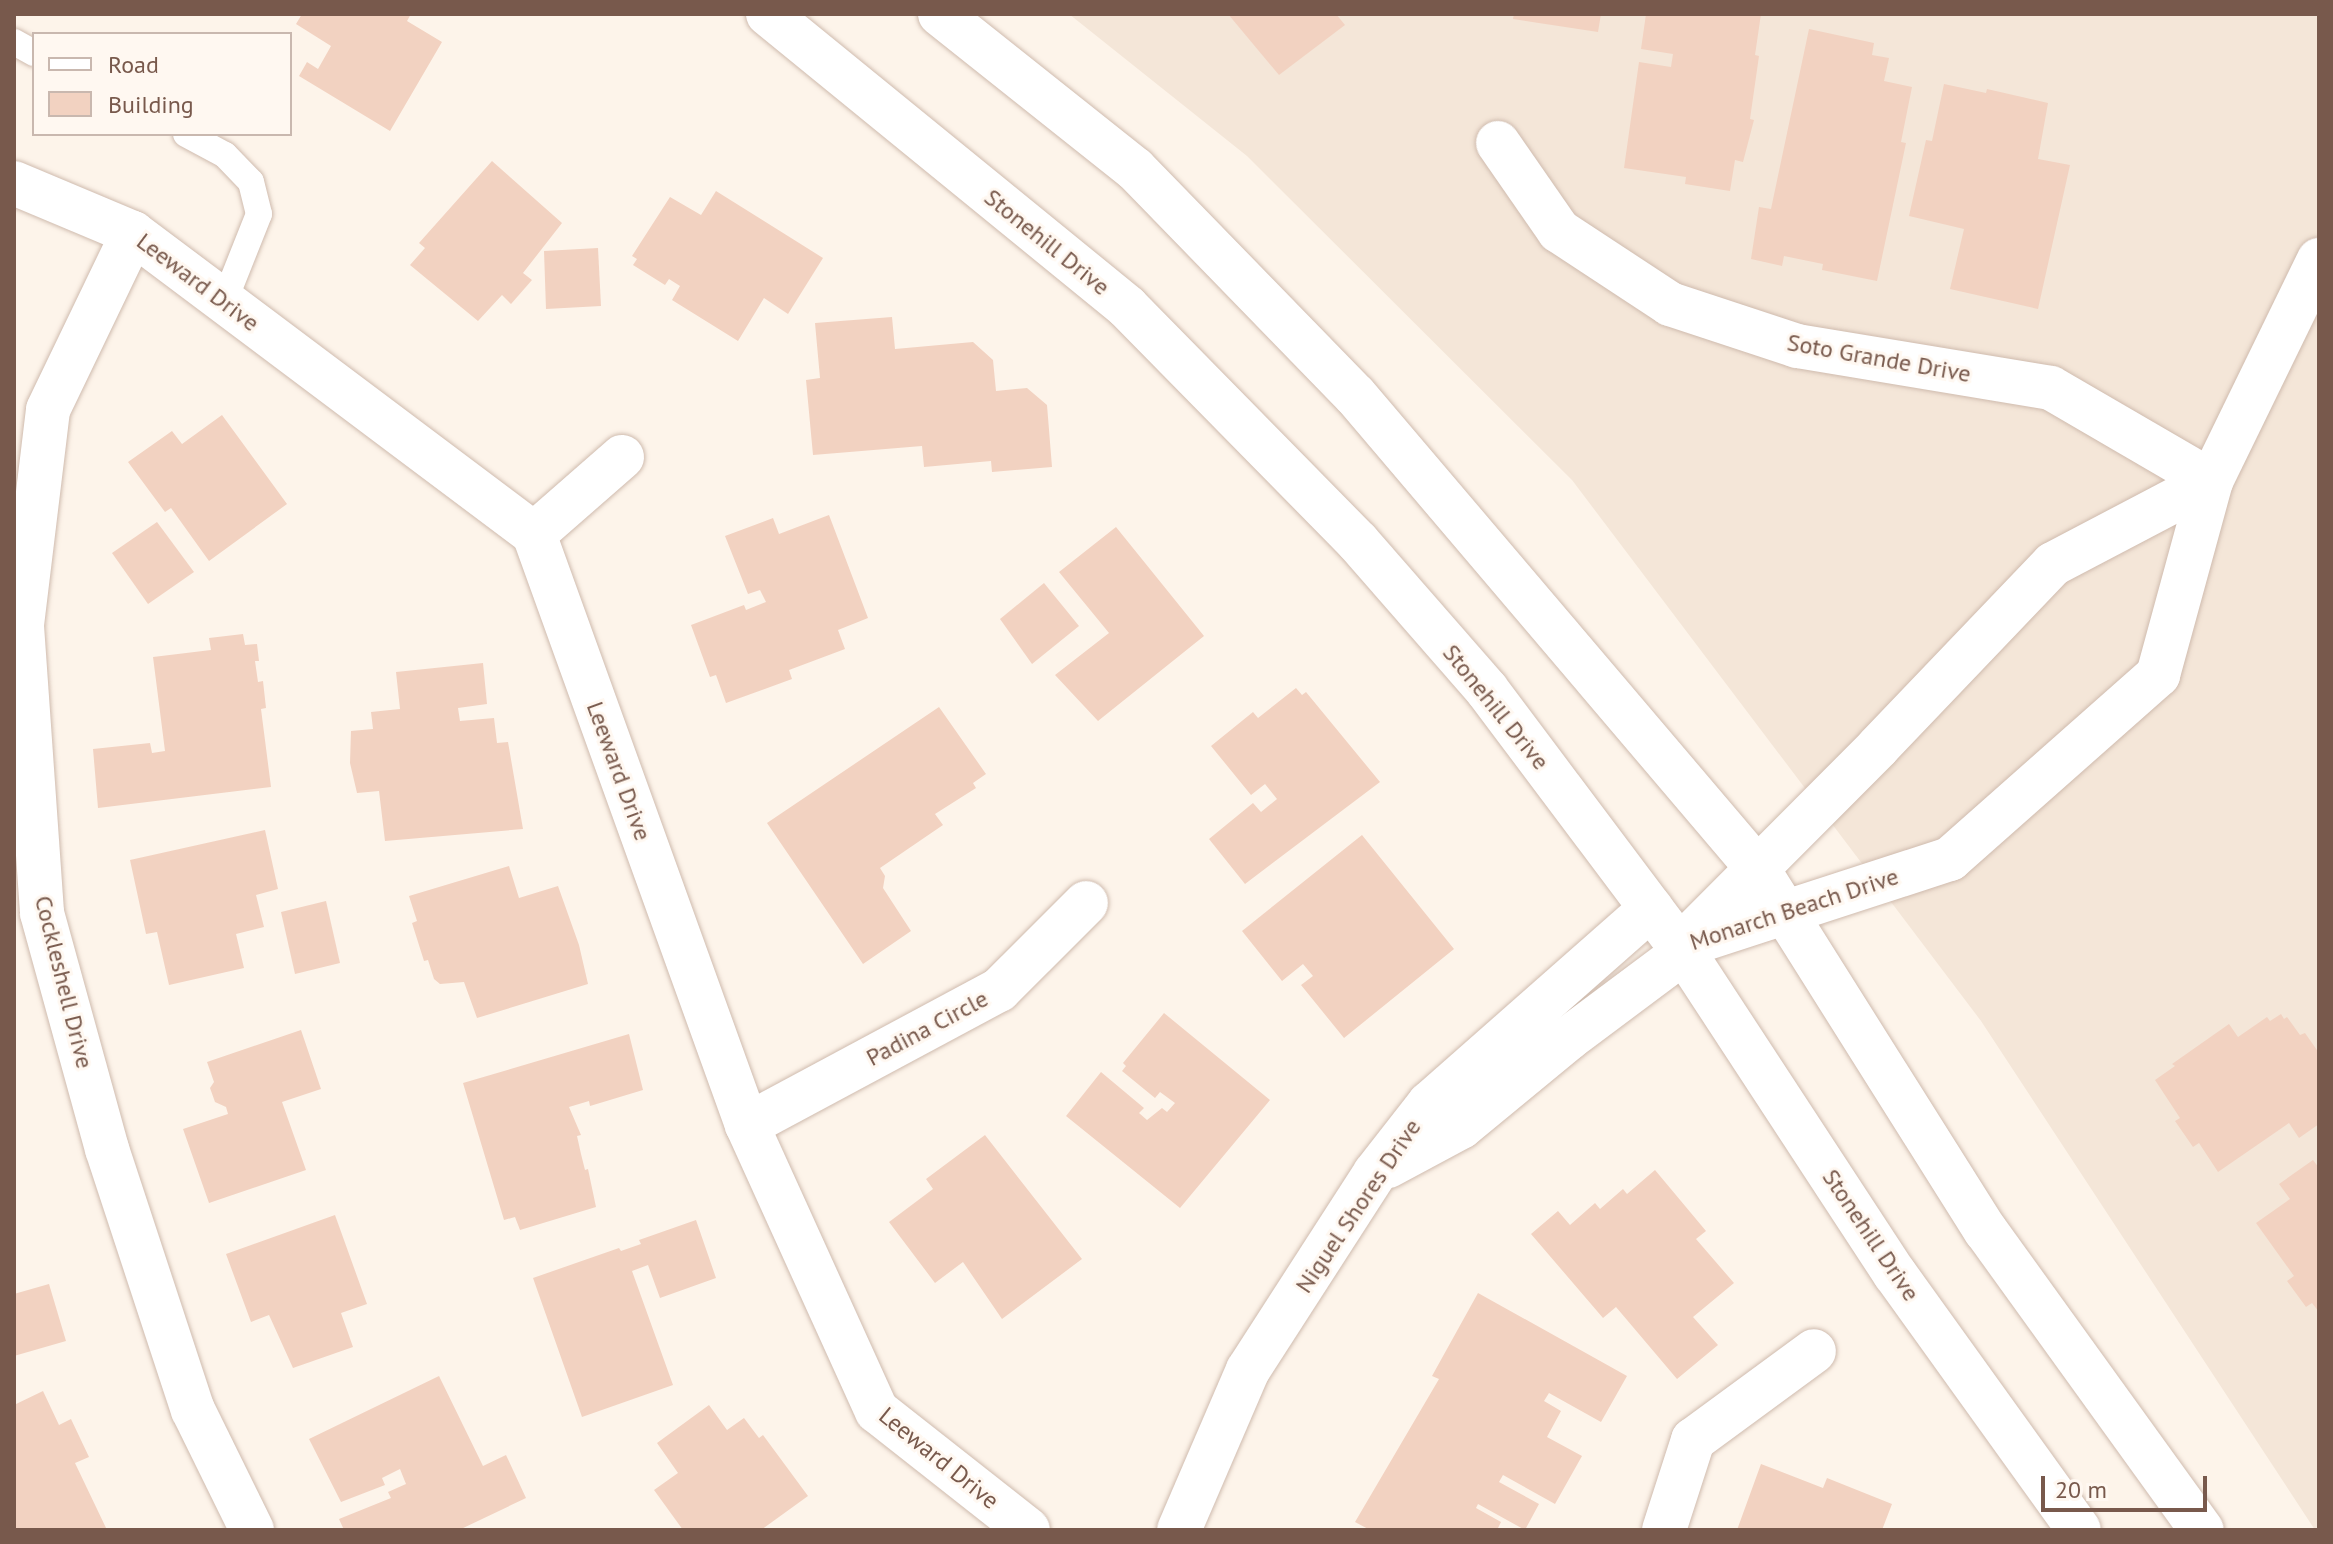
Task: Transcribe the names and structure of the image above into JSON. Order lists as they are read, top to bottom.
{
  "streets": {
    "street": [
      "Stonehill Drive",
      "Leeward Drive",
      "Soto Grande Drive",
      "Monarch Beach Drive",
      "Cockleshell Drive",
      "Padina Circle",
      "Niguel Shores Drive"
    ]
  },
  "crossings": [
    ["Stonehill Drive", "Monarch Beach Drive"],
    ["Stonehill Drive", "Niguel Shores Drive"],
    ["Leeward Drive", "Cockleshell Drive"],
    ["Leeward Drive", "Padina Circle"],
    ["Soto Grande Drive", "Monarch Beach Drive"]
  ],
  "legend": ["Road", "Building"],
  "scale_bar": "20 m"
}
